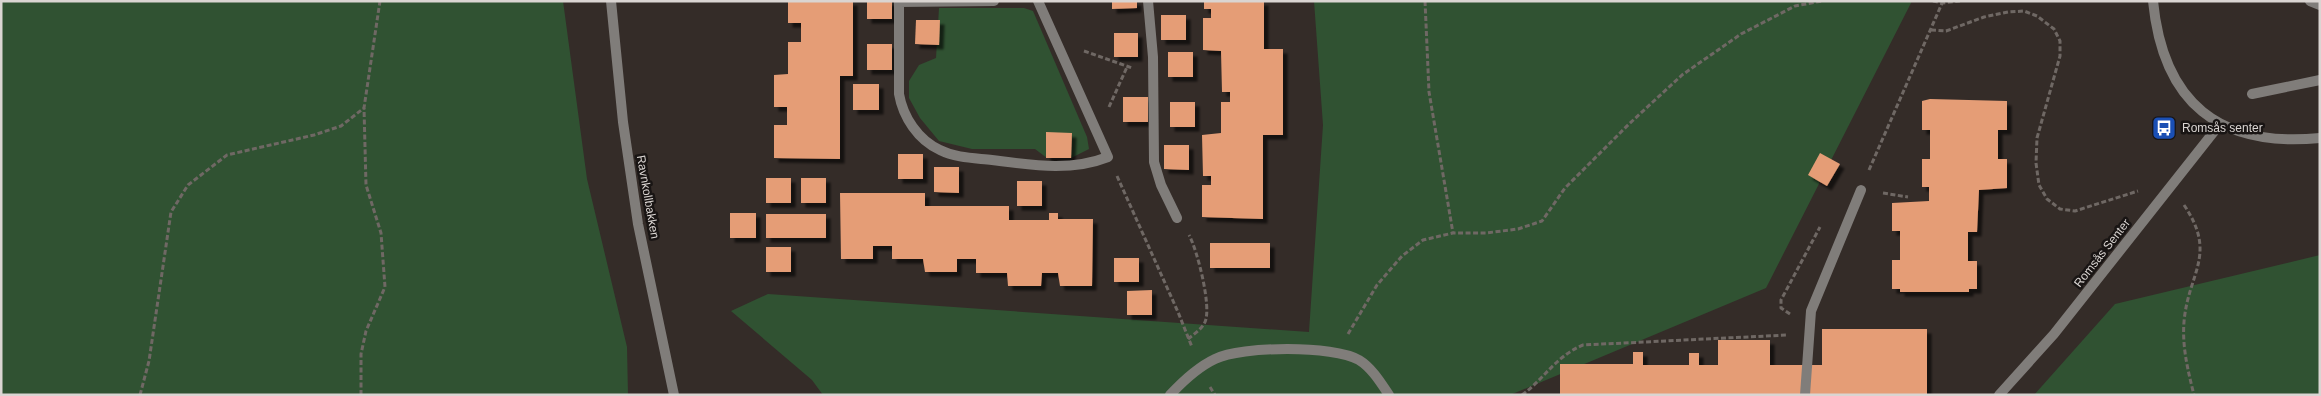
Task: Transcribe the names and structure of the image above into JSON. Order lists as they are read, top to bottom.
{
  "streets": {
    "street": ["Ravnkollbakken", "Romsås Senter"]
  },
  "places": {
    "bus stop": ["Romsås senter"]
  }
}
